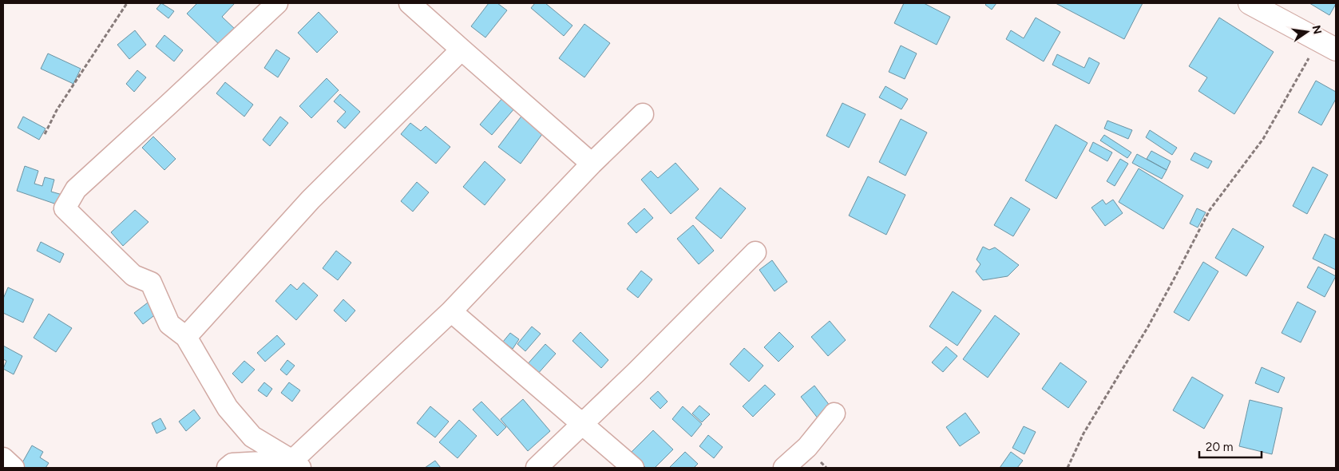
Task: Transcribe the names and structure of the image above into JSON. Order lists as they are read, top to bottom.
{
  "scale_bar": "20 m",
  "north": "right"
}
